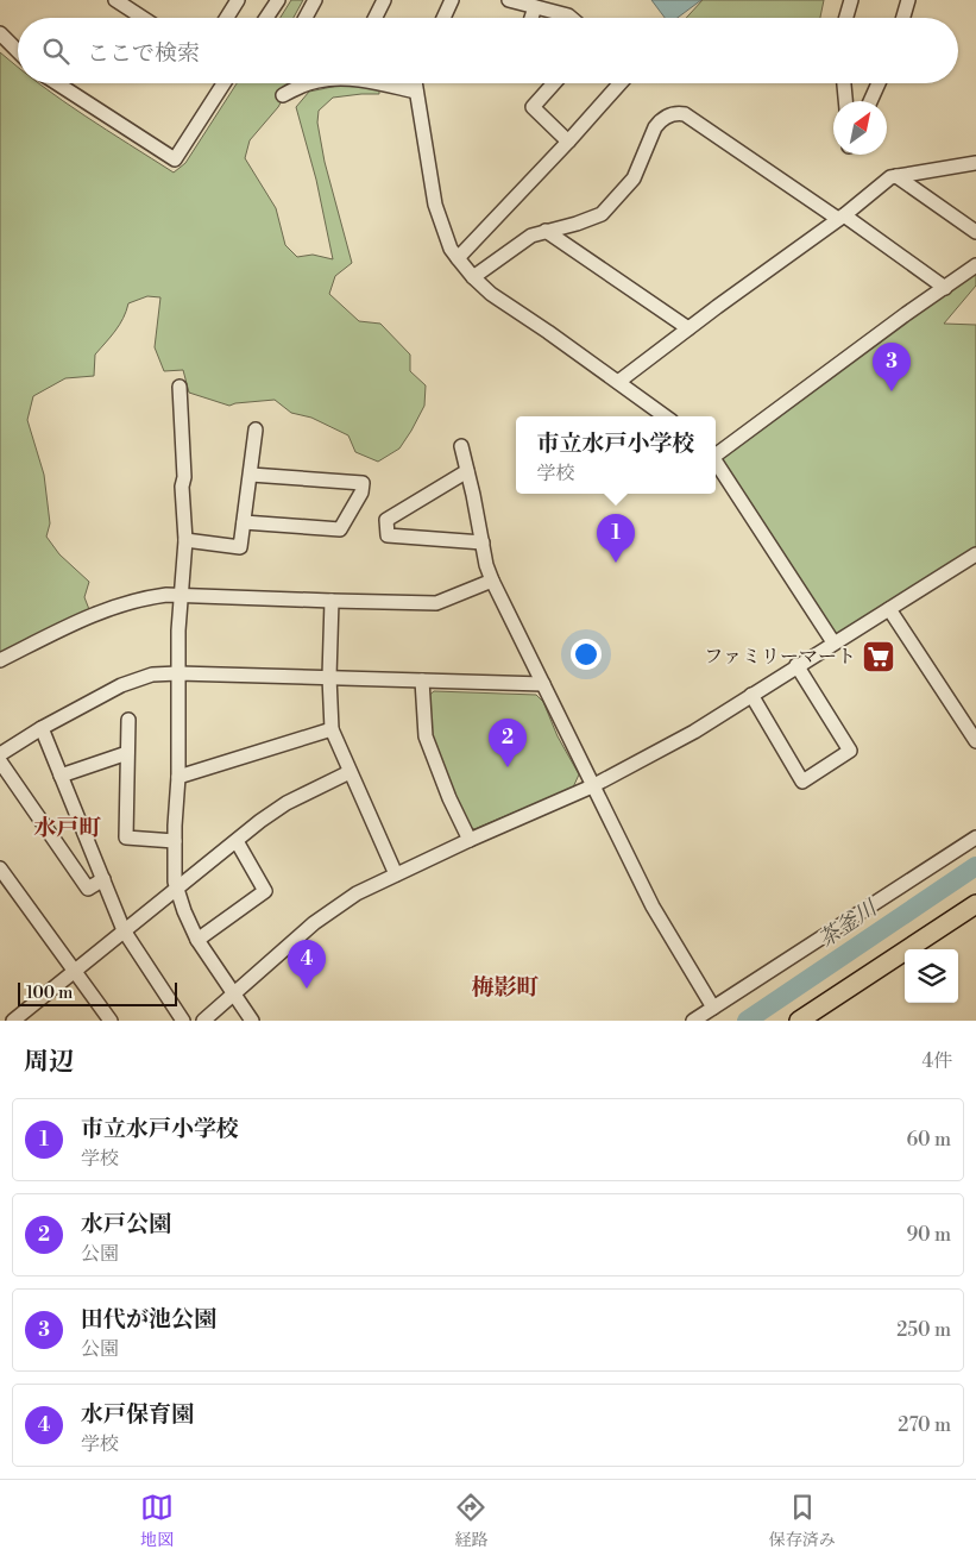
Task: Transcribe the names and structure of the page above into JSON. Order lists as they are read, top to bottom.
{
  "districts": ["水戸町", "梅影町"],
  "water": ["茶釜川"],
  "places": {
    "supermarket": ["ファミリーマート"]
  },
  "scale_bar": "100 m",
  "north": "top right",
  "page": {
    "search": "ここで検索",
    "pins": [
      "3",
      "1",
      "2",
      "4"
    ],
    "popup": ["市立水戸小学校", "学校"],
    "scale": "100 m",
    "heading": ["周辺", "4件"],
    "list": [
      {
        "mark": "1",
        "name": "市立水戸小学校",
        "note": "学校",
        "value": "60 m"
      },
      {
        "mark": "2",
        "name": "水戸公園",
        "note": "公園",
        "value": "90 m"
      },
      {
        "mark": "3",
        "name": "田代が池公園",
        "note": "公園",
        "value": "250 m"
      },
      {
        "mark": "4",
        "name": "水戸保育園",
        "note": "学校",
        "value": "270 m"
      }
    ],
    "nav": ["地図", "経路", "保存済み"]
  }
}
